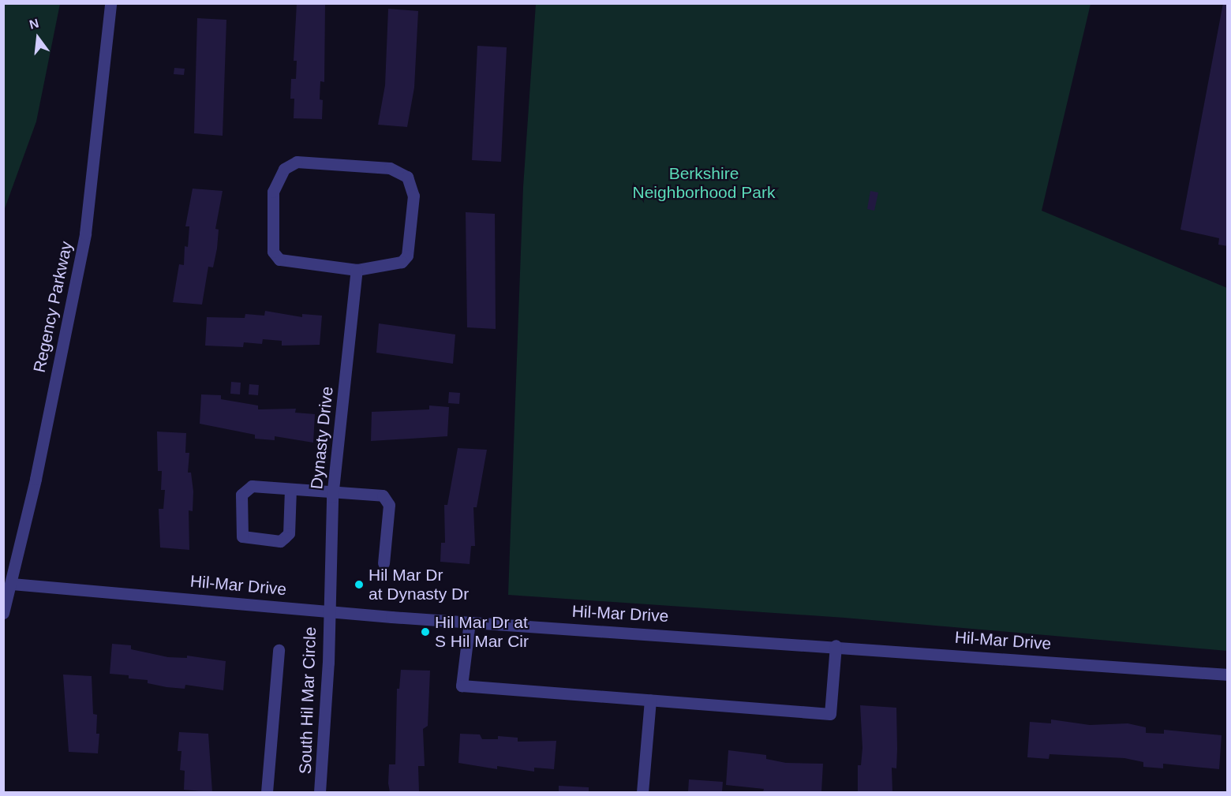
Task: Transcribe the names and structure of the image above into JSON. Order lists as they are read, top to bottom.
{
  "streets": {
    "street": [
      "Regency Parkway",
      "Dynasty Drive",
      "Hil-Mar Drive",
      "South Hil Mar Circle"
    ]
  },
  "crossings": [
    ["Regency Parkway", "Hil-Mar Drive"],
    ["Dynasty Drive", "Hil-Mar Drive"],
    ["Dynasty Drive", "South Hil Mar Circle"],
    ["Hil-Mar Drive", "South Hil Mar Circle"]
  ],
  "parks": ["Berkshire Neighborhood Park"],
  "places": ["Hil Mar Dr at Dynasty Dr", "Hil Mar Dr at S Hil Mar Cir"],
  "north": "top"
}
